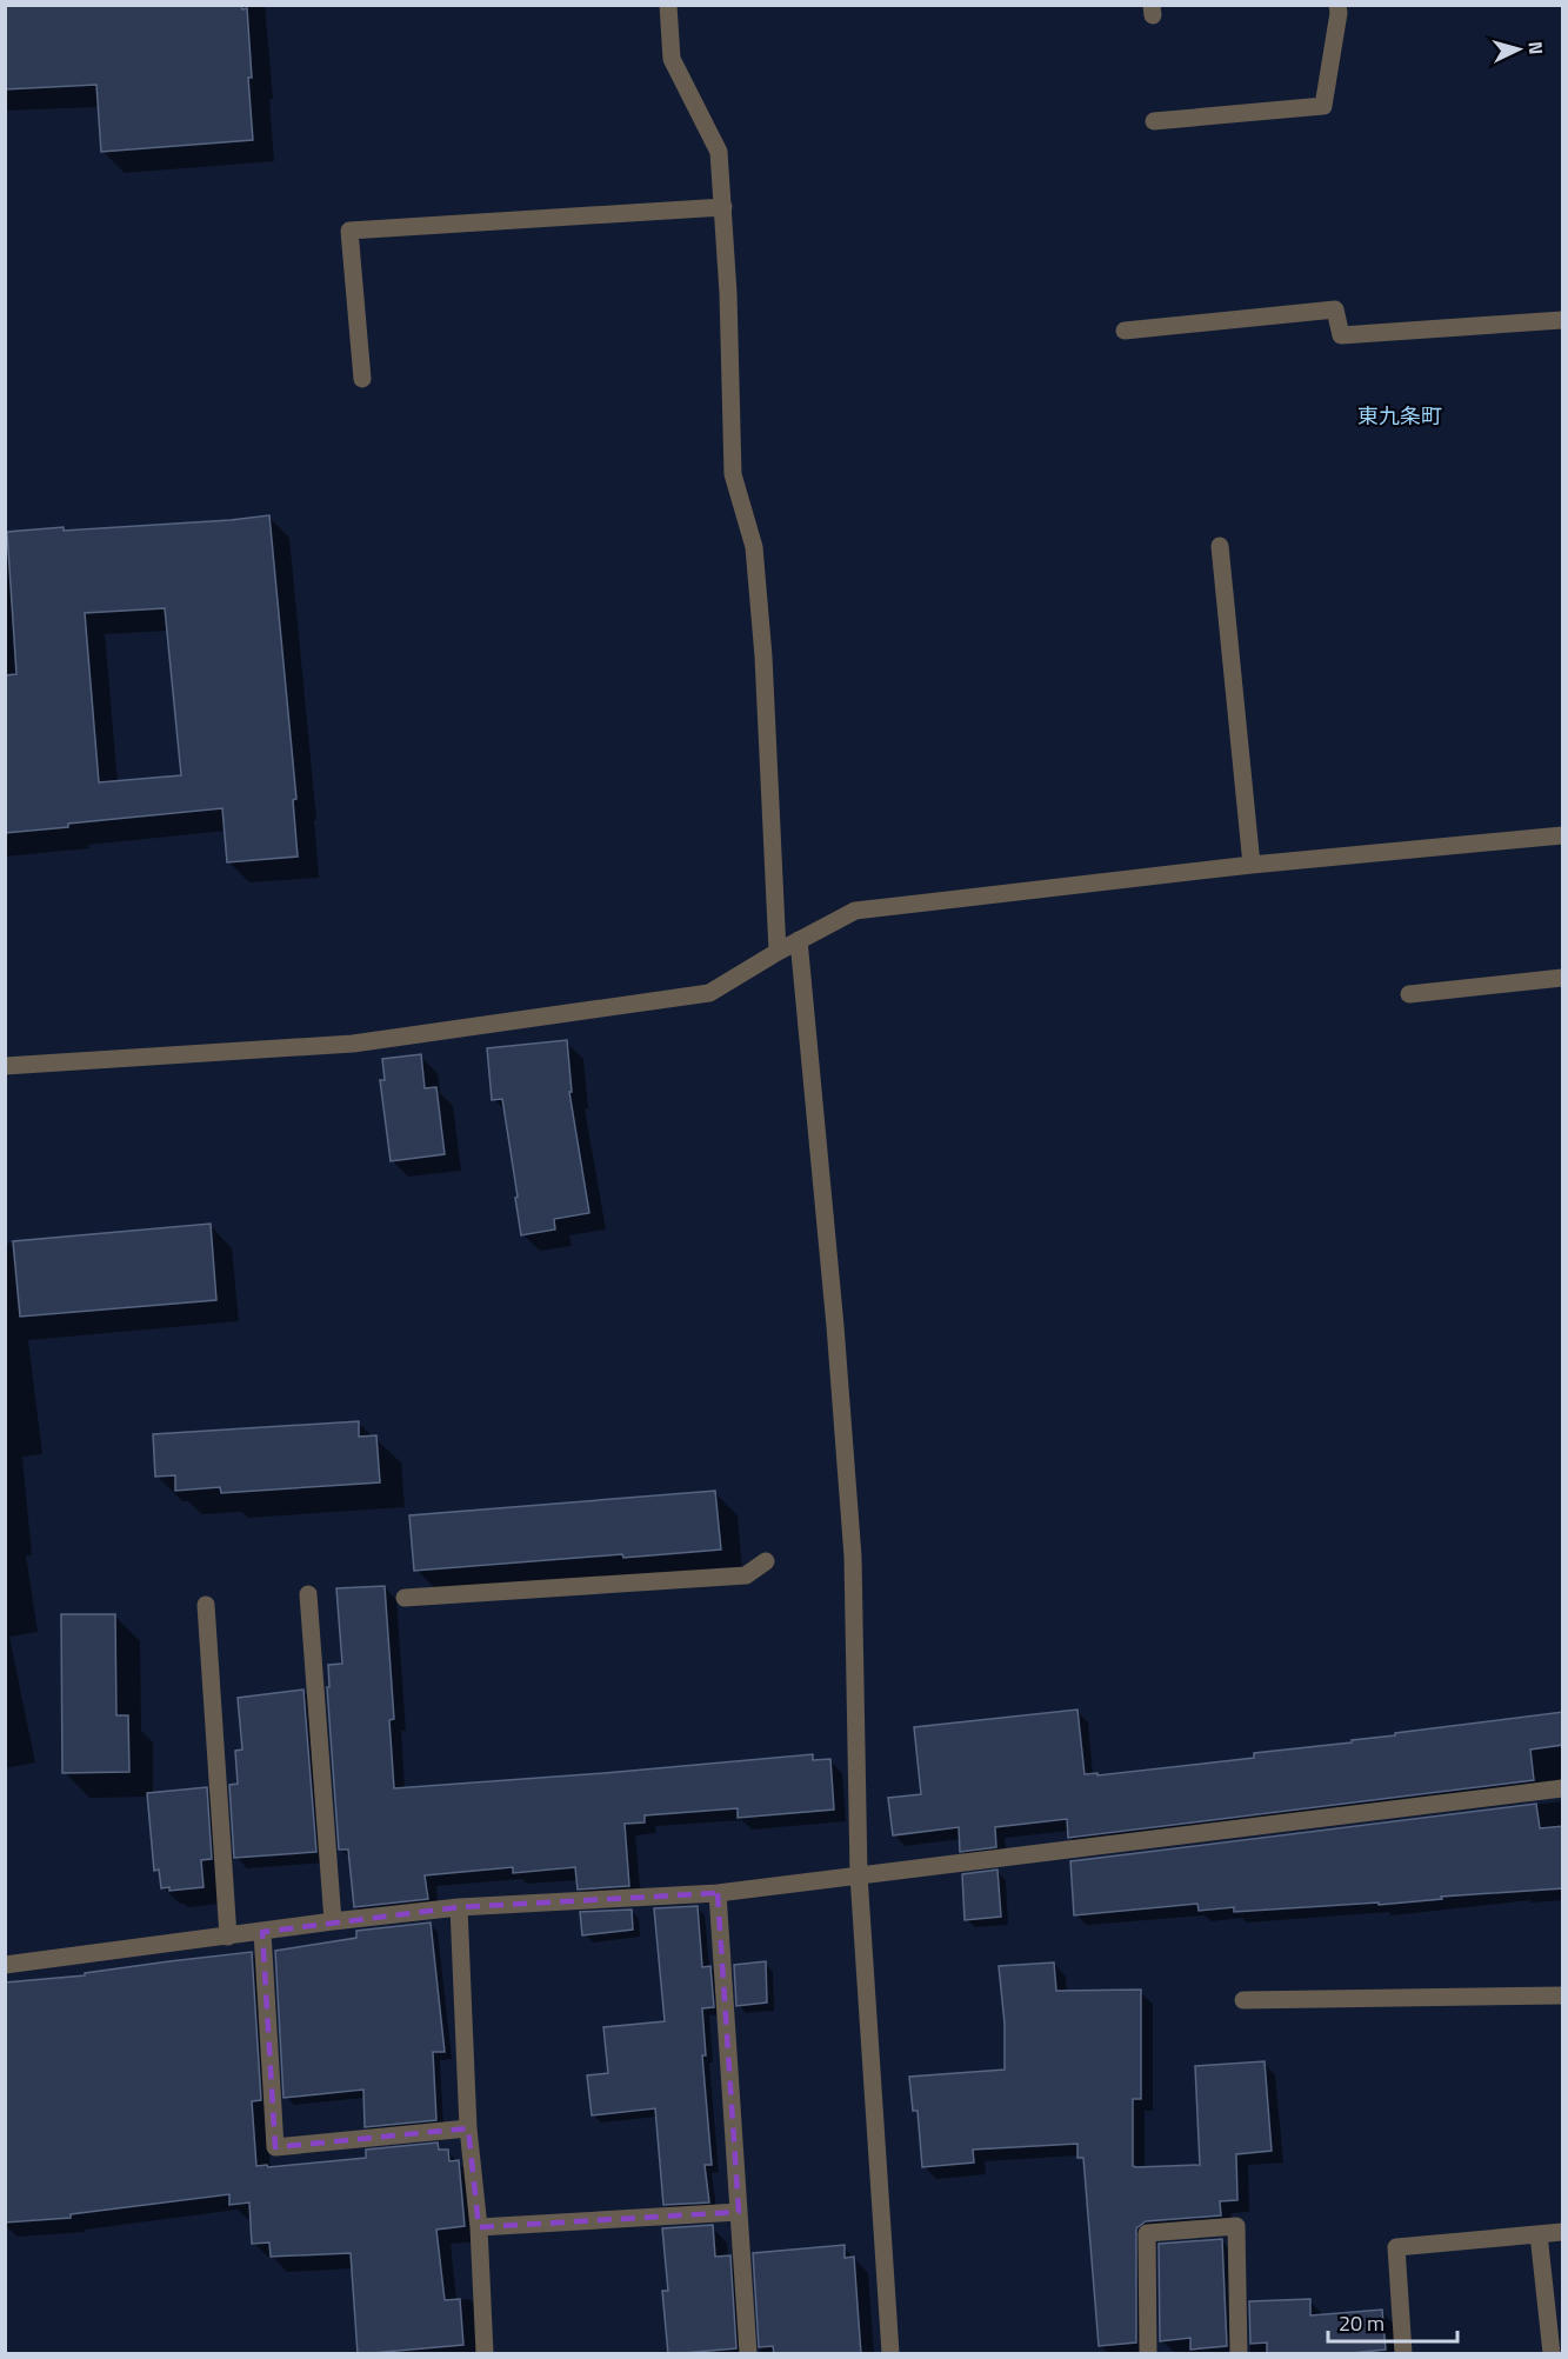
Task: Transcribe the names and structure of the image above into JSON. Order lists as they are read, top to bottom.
{
  "districts": ["東九条町"],
  "scale_bar": "20 m",
  "north": "right"
}
